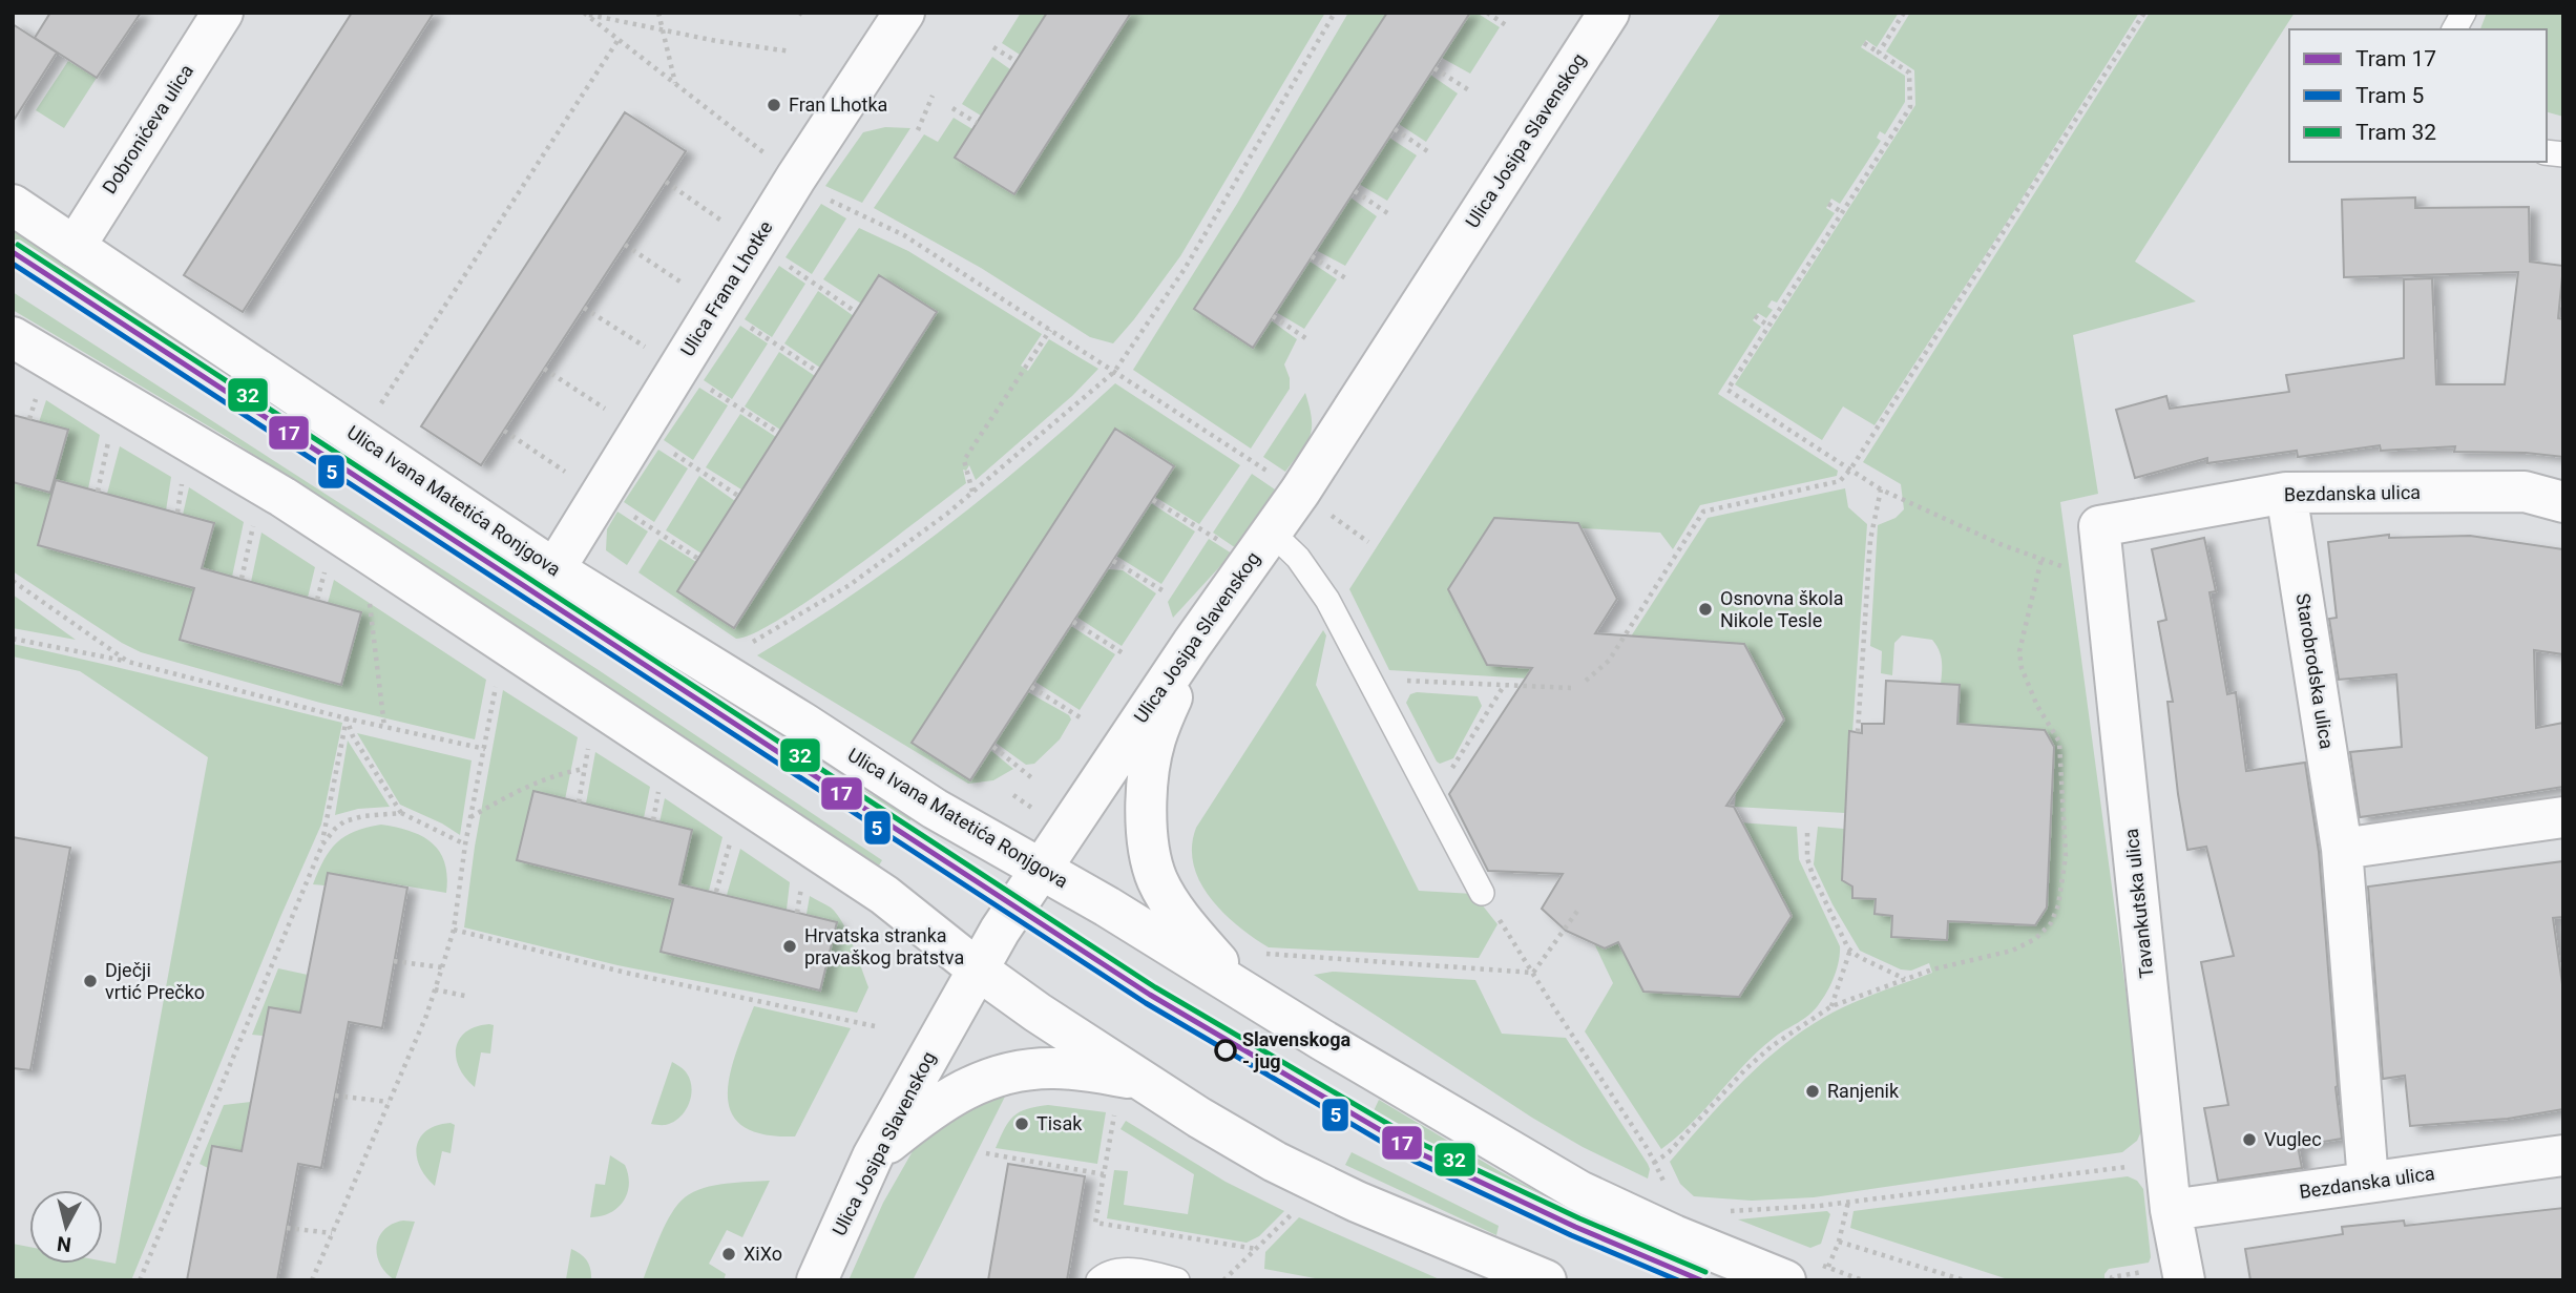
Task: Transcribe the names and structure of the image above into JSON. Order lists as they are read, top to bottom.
{
  "streets": {
    "street": [
      "Dobronićeva ulica",
      "Ulica Josipa Slavenskog",
      "Ulica Frana Lhotke",
      "Bezdanska ulica",
      "Ulica Ivana Matetića Ronjgova",
      "Starobrodska ulica",
      "Tavankutska ulica"
    ]
  },
  "crossings": [
    ["Dobronićeva ulica", "Ulica Ivana Matetića Ronjgova"],
    ["Ulica Josipa Slavenskog", "Ulica Ivana Matetića Ronjgova"],
    ["Ulica Frana Lhotke", "Ulica Ivana Matetića Ronjgova"],
    ["Bezdanska ulica", "Starobrodska ulica"],
    ["Bezdanska ulica", "Tavankutska ulica"]
  ],
  "places": [
    "Fran Lhotka",
    "Osnovna škola Nikole Tesle",
    "Hrvatska stranka pravaškog bratstva",
    "Dječji vrtić Prečko",
    "Slavenskoga - jug",
    "Ranjenik",
    "Tisak",
    "Vuglec",
    "XiXo"
  ],
  "lines": ["tram line 32", "tram line 17", "tram line 5"],
  "legend": ["Tram 17", "Tram 5", "Tram 32"],
  "north": "bottom"
}
